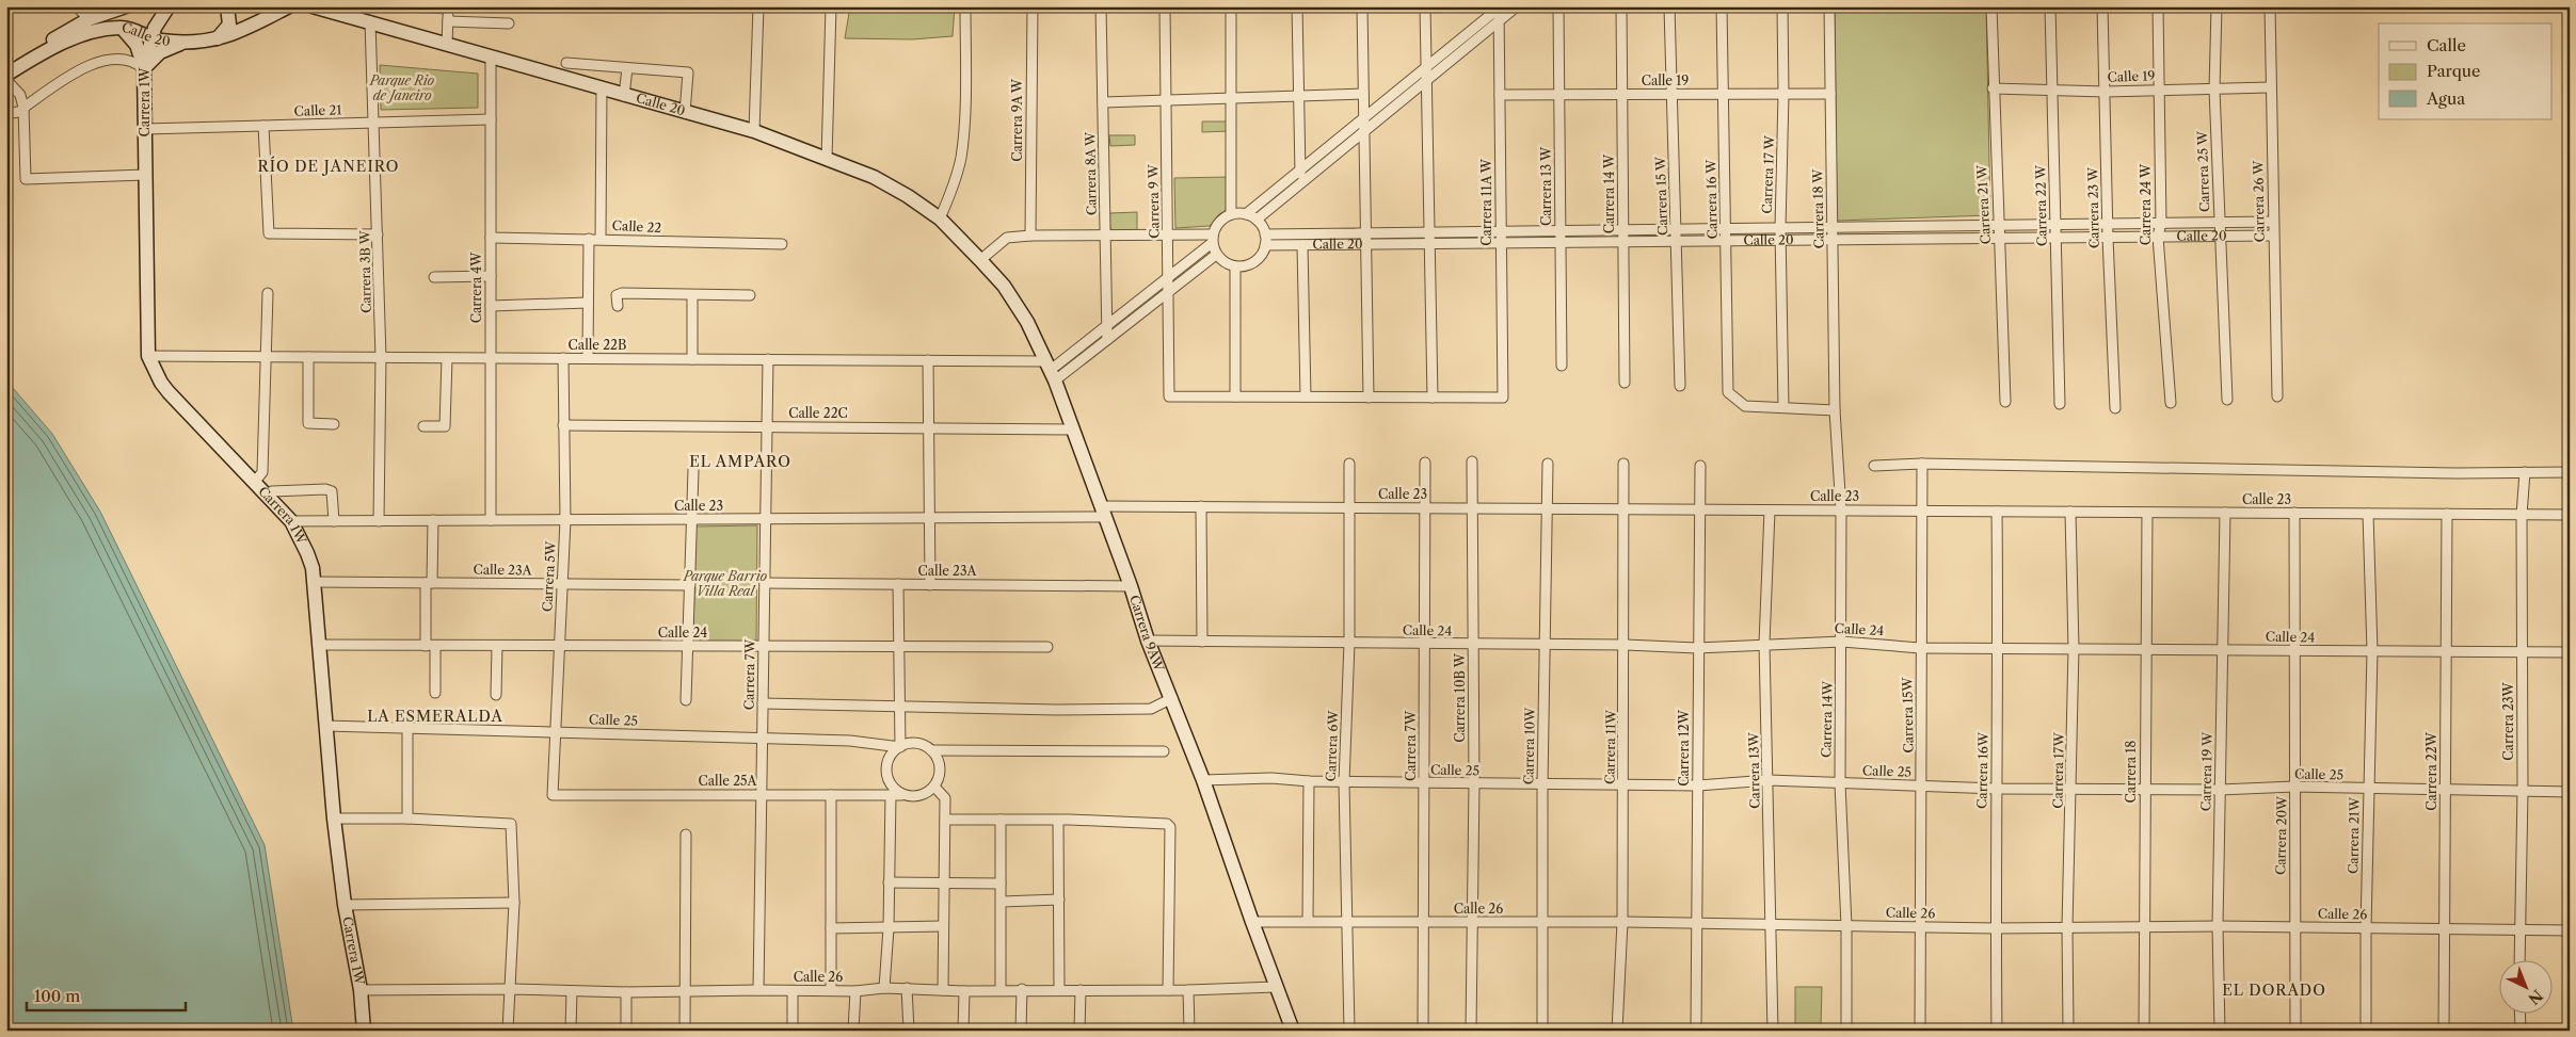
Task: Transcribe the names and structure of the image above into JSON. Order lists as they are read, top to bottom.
{
  "streets": {
    "main road": ["Calle 20", "Carrera 1W", "Carrera 9AW"],
    "street": [
      "Calle 19",
      "Calle 21",
      "Carrera 9A W",
      "Carrera 25 W",
      "Carrera 8A W",
      "Carrera 17 W",
      "Carrera 13 W",
      "Carrera 14 W",
      "Carrera 15 W",
      "Carrera 16 W",
      "Carrera 9 W",
      "Carrera 26 W",
      "Carrera 11A W",
      "Carrera 21 W",
      "Carrera 24 W",
      "Carrera 22 W",
      "Carrera 23 W",
      "Carrera 18 W",
      "Calle 22",
      "Carrera 3B W",
      "Carrera 4W",
      "Calle 22B",
      "Calle 22C",
      "Calle 23",
      "Calle 23A",
      "Carrera 5W",
      "Calle 24",
      "Carrera 7W",
      "Carrera 10B W",
      "Carrera 15W",
      "Carrera 14W",
      "Calle 25",
      "Carrera 23W",
      "Carrera 6W",
      "Carrera 10W",
      "Carrera 11W",
      "Carrera 12W",
      "Carrera 13W",
      "Carrera 16W",
      "Carrera 17W",
      "Carrera 18",
      "Carrera 19 W",
      "Carrera 22W",
      "Calle 25A",
      "Carrera 20W",
      "Carrera 21W",
      "Calle 26"
    ]
  },
  "crossings": [
    ["Calle 20", "Carrera 1W"],
    ["Calle 20", "Carrera 25 W"],
    ["Calle 20", "Carrera 17 W"],
    ["Calle 20", "Carrera 13 W"],
    ["Calle 20", "Carrera 14 W"],
    ["Calle 20", "Carrera 15 W"],
    ["Calle 20", "Carrera 16 W"],
    ["Calle 20", "Carrera 26 W"],
    ["Calle 20", "Carrera 11A W"],
    ["Calle 20", "Carrera 21 W"],
    ["Calle 20", "Carrera 24 W"],
    ["Calle 20", "Carrera 22 W"],
    ["Calle 20", "Carrera 23 W"],
    ["Calle 20", "Carrera 18 W"],
    ["Calle 20", "Carrera 3B W"],
    ["Calle 20", "Carrera 4W"],
    ["Calle 20", "Carrera 9AW"],
    ["Calle 19", "Carrera 25 W"],
    ["Calle 19", "Carrera 17 W"],
    ["Calle 19", "Carrera 13 W"],
    ["Calle 19", "Carrera 14 W"],
    ["Calle 19", "Carrera 15 W"],
    ["Calle 19", "Carrera 16 W"],
    ["Calle 19", "Carrera 26 W"],
    ["Calle 19", "Carrera 11A W"],
    ["Calle 19", "Carrera 21 W"],
    ["Calle 19", "Carrera 24 W"],
    ["Calle 19", "Carrera 22 W"],
    ["Calle 19", "Carrera 23 W"],
    ["Calle 19", "Carrera 18 W"],
    ["Carrera 1W", "Calle 21"],
    ["Carrera 1W", "Calle 22B"],
    ["Carrera 1W", "Calle 23"],
    ["Carrera 1W", "Calle 23A"],
    ["Carrera 1W", "Calle 24"],
    ["Carrera 1W", "Calle 25"],
    ["Carrera 1W", "Calle 26"],
    ["Calle 21", "Carrera 3B W"],
    ["Calle 21", "Carrera 4W"],
    ["Carrera 17 W", "Carrera 16 W"],
    ["Carrera 18 W", "Carrera 14W"],
    ["Calle 22", "Carrera 4W"],
    ["Carrera 3B W", "Calle 22B"],
    ["Carrera 3B W", "Calle 23"],
    ["Carrera 4W", "Calle 22B"],
    ["Carrera 4W", "Calle 23"],
    ["Calle 22B", "Carrera 5W"],
    ["Calle 22B", "Carrera 9AW"],
    ["Calle 22B", "Carrera 7W"],
    ["Calle 22C", "Carrera 5W"],
    ["Calle 22C", "Carrera 9AW"],
    ["Calle 22C", "Carrera 7W"],
    ["Calle 23", "Carrera 5W"],
    ["Calle 23", "Carrera 9AW"],
    ["Calle 23", "Carrera 7W"],
    ["Calle 23", "Carrera 10B W"],
    ["Calle 23", "Carrera 15W"],
    ["Calle 23", "Carrera 14W"],
    ["Calle 23", "Carrera 23W"],
    ["Calle 23", "Carrera 6W"],
    ["Calle 23", "Carrera 10W"],
    ["Calle 23", "Carrera 11W"],
    ["Calle 23", "Carrera 12W"],
    ["Calle 23", "Carrera 13W"],
    ["Calle 23", "Carrera 16W"],
    ["Calle 23", "Carrera 17W"],
    ["Calle 23", "Carrera 18"],
    ["Calle 23", "Carrera 19 W"],
    ["Calle 23", "Carrera 22W"],
    ["Calle 23", "Carrera 20W"],
    ["Calle 23", "Carrera 21W"],
    ["Calle 23A", "Carrera 5W"],
    ["Calle 23A", "Carrera 9AW"],
    ["Calle 23A", "Carrera 7W"],
    ["Carrera 5W", "Calle 24"],
    ["Carrera 5W", "Calle 25"],
    ["Carrera 5W", "Calle 25A"],
    ["Calle 24", "Carrera 9AW"],
    ["Calle 24", "Carrera 7W"],
    ["Calle 24", "Carrera 10B W"],
    ["Calle 24", "Carrera 15W"],
    ["Calle 24", "Carrera 14W"],
    ["Calle 24", "Carrera 23W"],
    ["Calle 24", "Carrera 6W"],
    ["Calle 24", "Carrera 10W"],
    ["Calle 24", "Carrera 11W"],
    ["Calle 24", "Carrera 12W"],
    ["Calle 24", "Carrera 13W"],
    ["Calle 24", "Carrera 16W"],
    ["Calle 24", "Carrera 17W"],
    ["Calle 24", "Carrera 18"],
    ["Calle 24", "Carrera 19 W"],
    ["Calle 24", "Carrera 22W"],
    ["Calle 24", "Carrera 20W"],
    ["Calle 24", "Carrera 21W"],
    ["Carrera 9AW", "Calle 25"],
    ["Carrera 9AW", "Calle 26"],
    ["Carrera 7W", "Calle 25"],
    ["Carrera 7W", "Calle 25A"],
    ["Carrera 7W", "Calle 26"],
    ["Carrera 10B W", "Calle 25"],
    ["Carrera 10B W", "Calle 26"],
    ["Carrera 15W", "Calle 25"],
    ["Carrera 15W", "Calle 26"],
    ["Carrera 14W", "Calle 25"],
    ["Carrera 14W", "Calle 26"],
    ["Calle 25", "Carrera 23W"],
    ["Calle 25", "Carrera 6W"],
    ["Calle 25", "Carrera 10W"],
    ["Calle 25", "Carrera 11W"],
    ["Calle 25", "Carrera 12W"],
    ["Calle 25", "Carrera 13W"],
    ["Calle 25", "Carrera 16W"],
    ["Calle 25", "Carrera 17W"],
    ["Calle 25", "Carrera 18"],
    ["Calle 25", "Carrera 19 W"],
    ["Calle 25", "Carrera 22W"],
    ["Calle 25", "Calle 25A"],
    ["Calle 25", "Carrera 20W"],
    ["Calle 25", "Carrera 21W"],
    ["Carrera 23W", "Calle 26"],
    ["Carrera 6W", "Calle 26"],
    ["Carrera 10W", "Calle 26"],
    ["Carrera 11W", "Calle 26"],
    ["Carrera 12W", "Calle 26"],
    ["Carrera 13W", "Calle 26"],
    ["Carrera 16W", "Calle 26"],
    ["Carrera 17W", "Calle 26"],
    ["Carrera 18", "Calle 26"],
    ["Carrera 19 W", "Calle 26"],
    ["Carrera 22W", "Calle 26"],
    ["Carrera 20W", "Calle 26"],
    ["Carrera 21W", "Calle 26"]
  ],
  "districts": [
    "RÍO DE JANEIRO",
    "EL AMPARO",
    "LA ESMERALDA",
    "EL DORADO"
  ],
  "parks": ["Parque Rio de Janeiro", "Parque Barrio Villa Real"],
  "legend": ["Calle", "Parque", "Agua"],
  "scale_bar": "100 m",
  "north": "bottom right"
}
